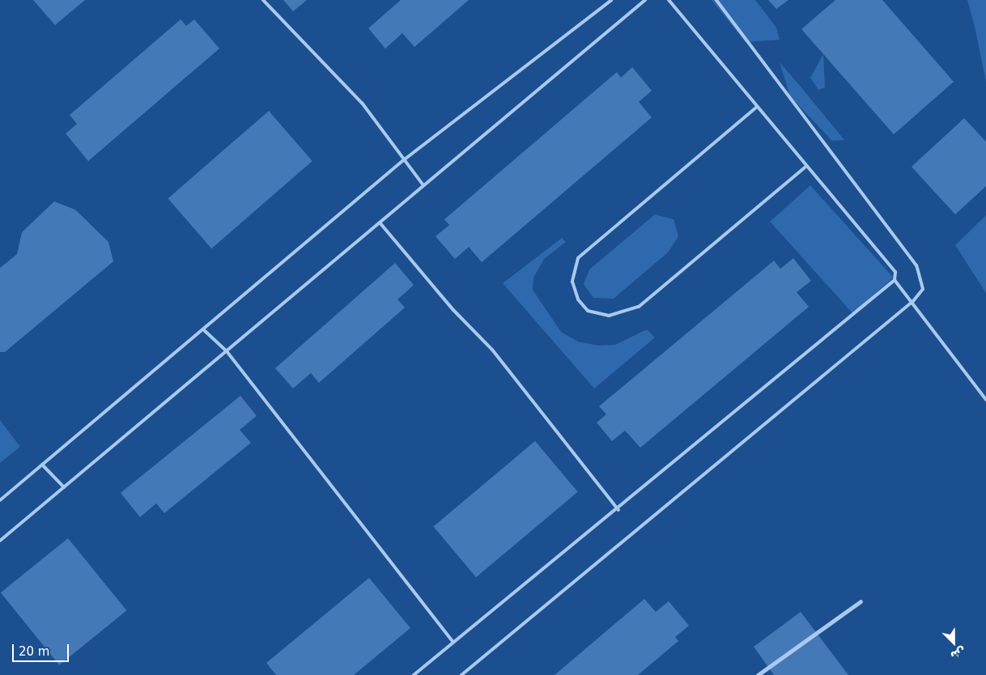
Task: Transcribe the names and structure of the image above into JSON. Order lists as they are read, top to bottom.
{
  "scale_bar": "20 m",
  "north": "bottom right"
}
